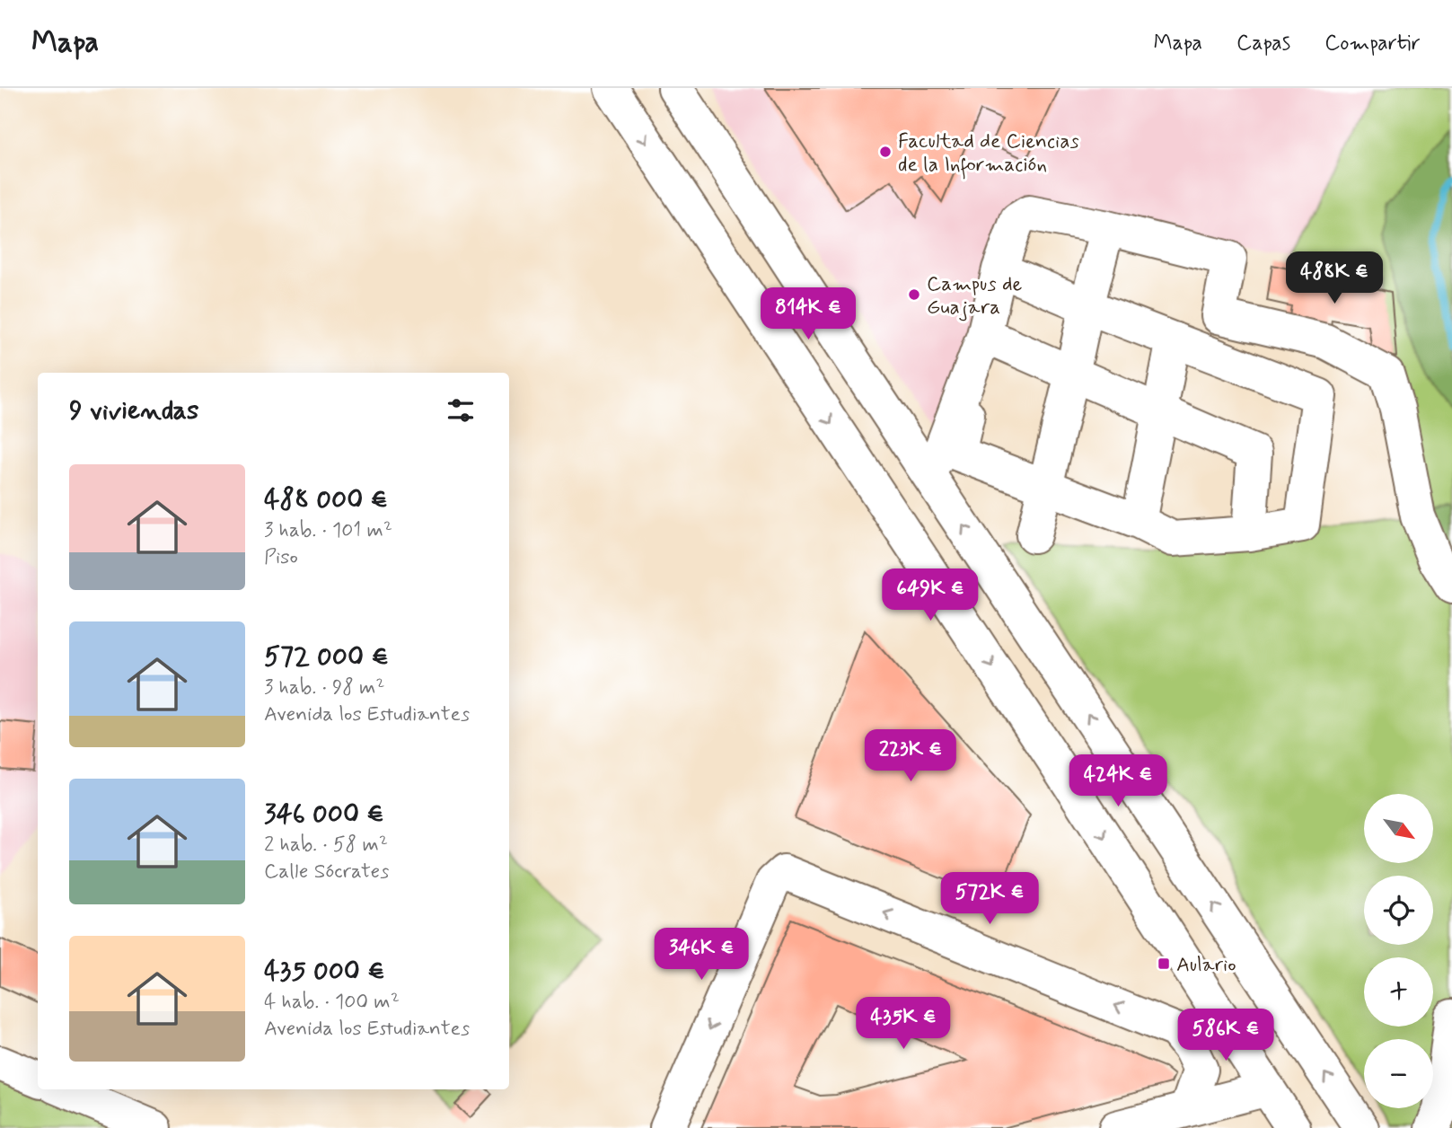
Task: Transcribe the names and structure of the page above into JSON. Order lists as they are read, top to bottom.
{
  "places": {
    "other": ["Facultad de Ciencias de la Información", "Campus de Guajara"],
    "transit": ["Aulario"]
  },
  "north": "bottom right",
  "page": {
    "header": "Mapa",
    "nav": ["Mapa", "Capas", "Compartir"],
    "price": [
      "488K €",
      "814K €",
      "649K €",
      "223K €",
      "424K €",
      "572K €",
      "346K €",
      "435K €",
      "586K €"
    ],
    "heading": "9 viviendas",
    "list": [
      {
        "name": "488 000 €",
        "note": "3 hab. · 101 m² · Piso"
      },
      {
        "name": "572 000 €",
        "note": "3 hab. · 98 m² · Avenida los Estudiantes"
      },
      {
        "name": "346 000 €",
        "note": "2 hab. · 58 m² · Calle Sócrates"
      },
      {
        "name": "435 000 €",
        "note": "4 hab. · 100 m² · Avenida los Estudiantes"
      }
    ],
    "map_buttons": ["+", "−"]
  }
}
